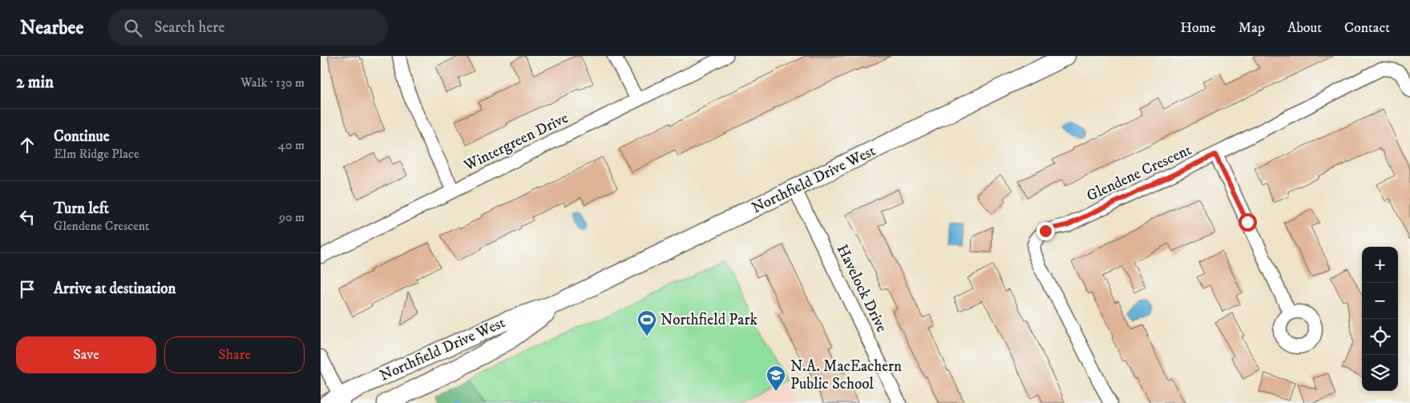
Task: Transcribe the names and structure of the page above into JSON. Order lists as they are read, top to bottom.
{
  "streets": {
    "main road": ["Northfield Drive West"],
    "street": ["Wintergreen Drive", "Glendene Crescent", "Havelock Drive"]
  },
  "crossings": [
    ["Northfield Drive West", "Havelock Drive"]
  ],
  "places": {
    "sports": ["Northfield Park"],
    "school or university": ["N.A. MacEachern Public School"]
  },
  "page": {
    "header": "Nearbee",
    "search": "Search here",
    "nav": [
      "Home",
      "Map",
      "About",
      "Contact"
    ],
    "heading": ["2 min", "Walk · 130 m"],
    "list": [
      ["Continue", "Elm Ridge Place", "40 m"],
      ["Turn left", "Glendene Crescent", "90 m"],
      "Arrive at destination"
    ],
    "map_buttons": ["+", "−"],
    "buttons": ["Save", "Share"]
  }
}
